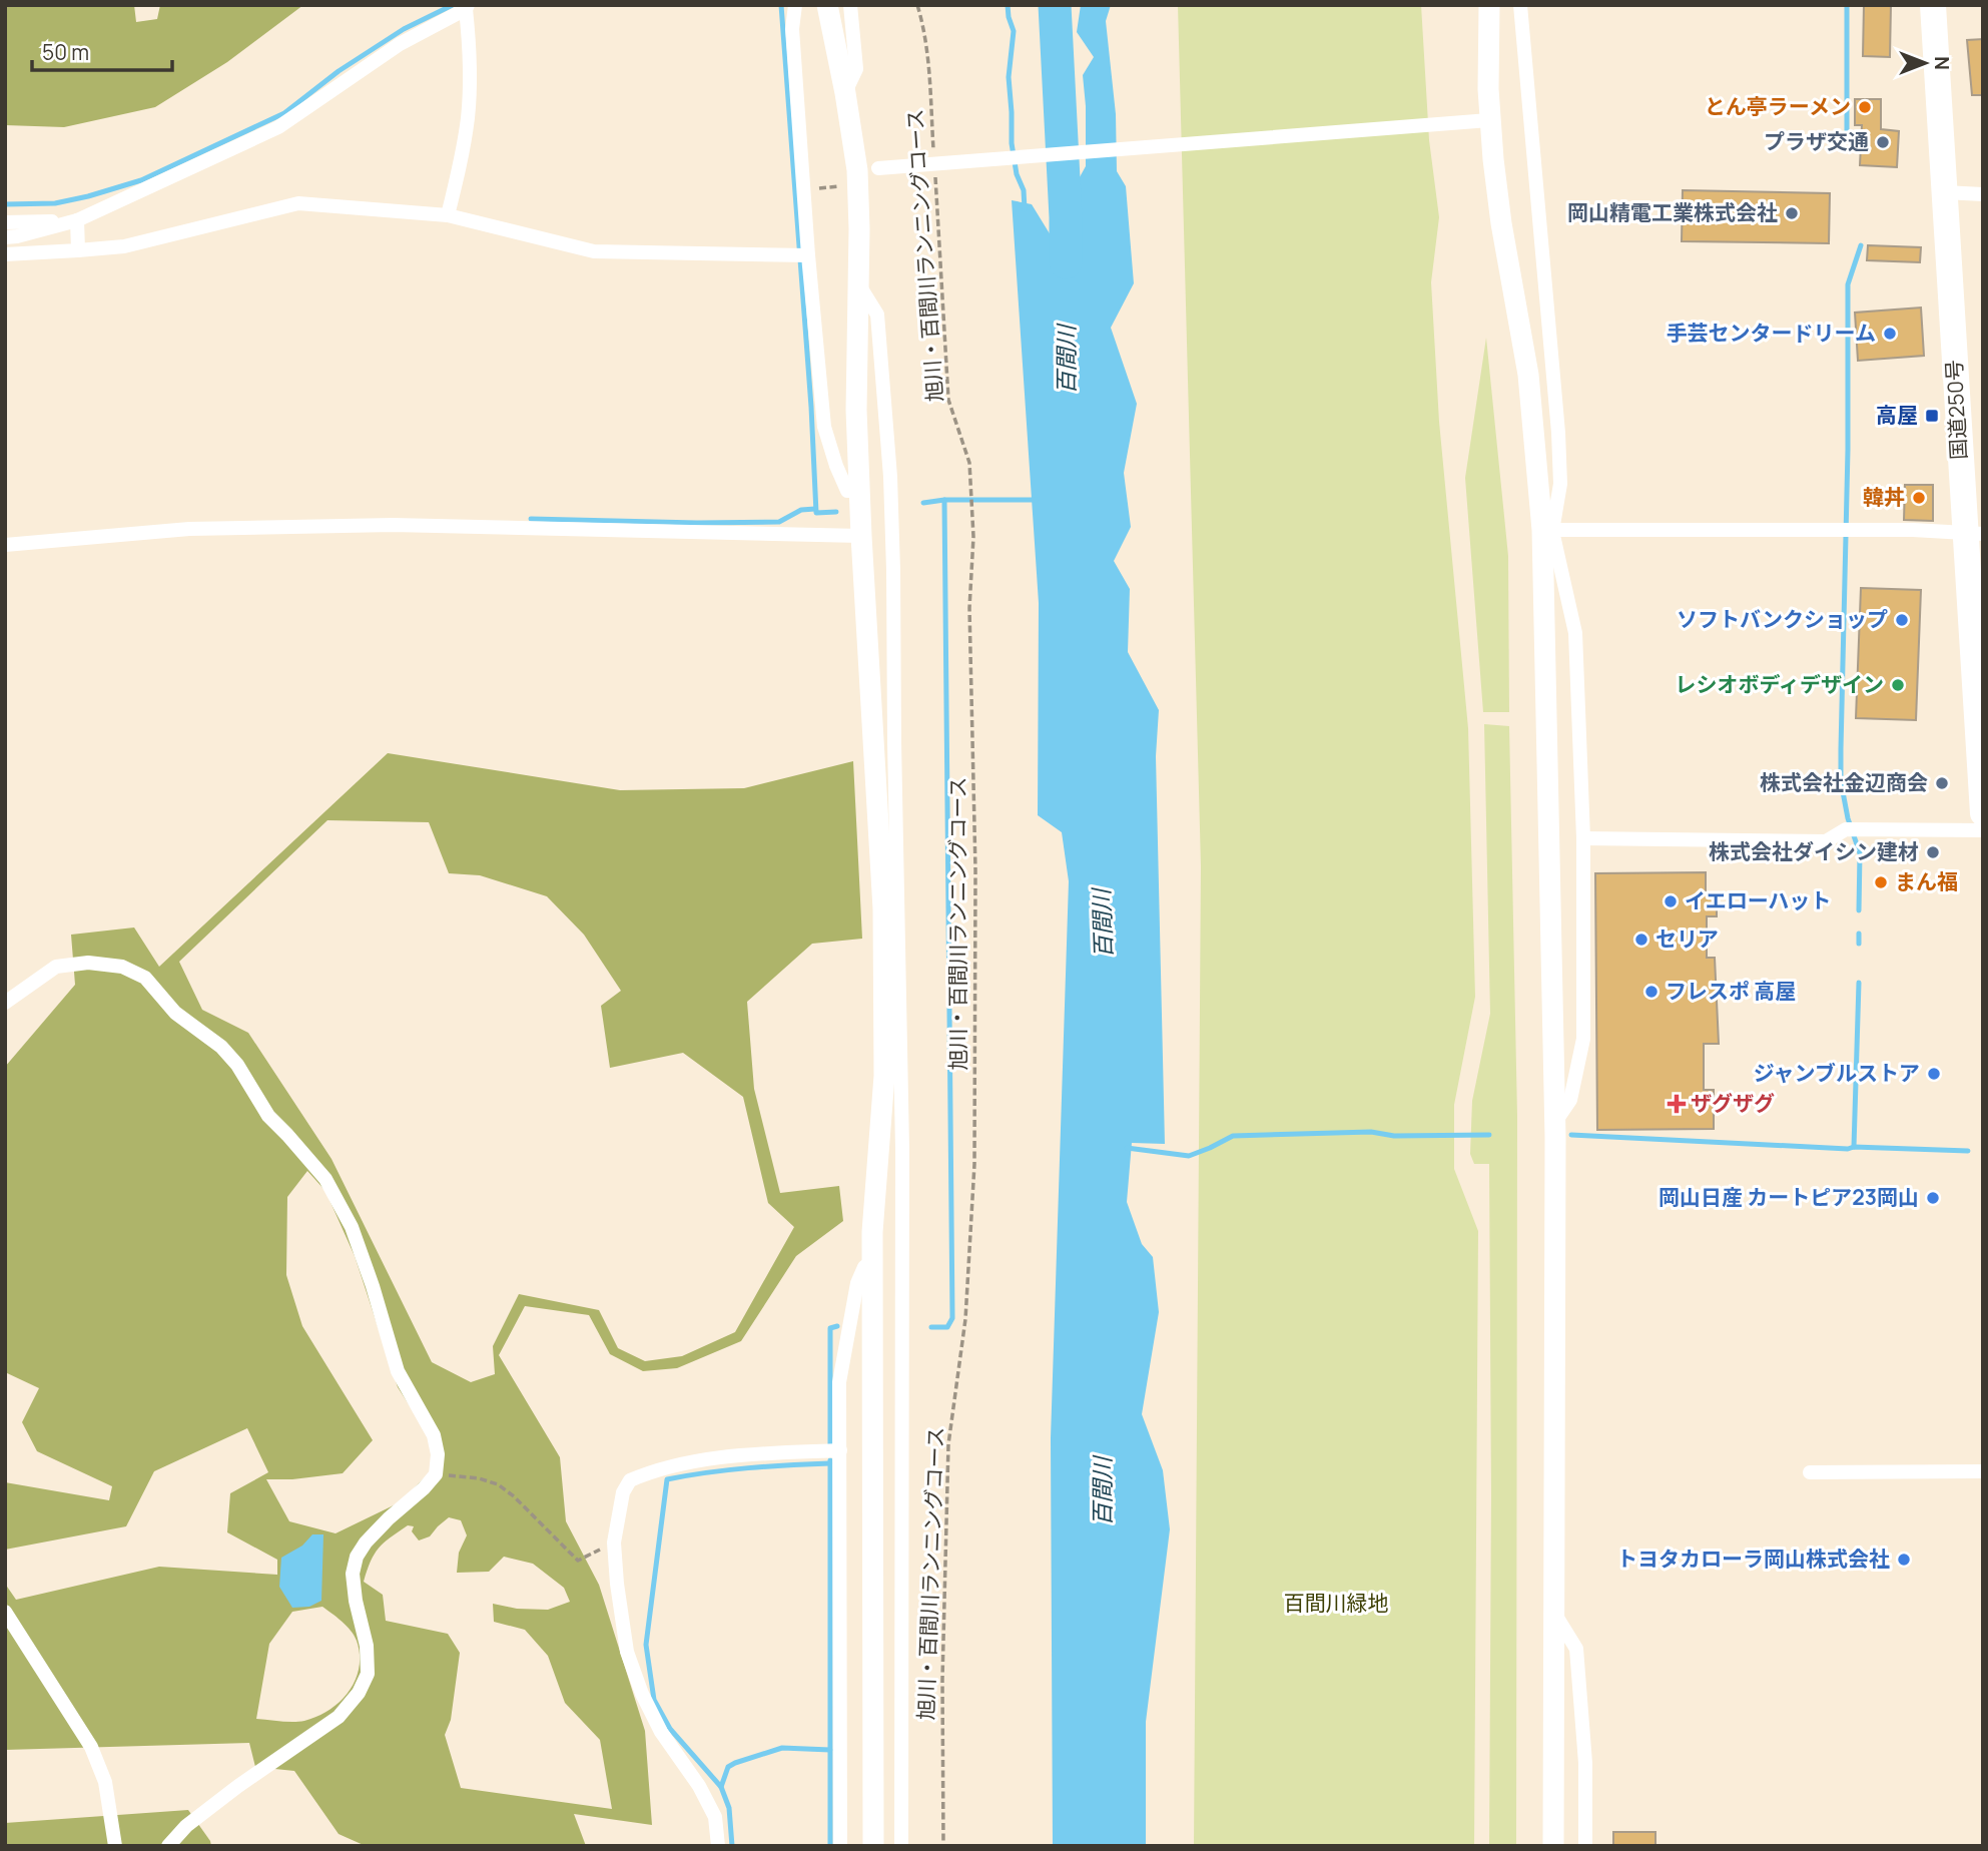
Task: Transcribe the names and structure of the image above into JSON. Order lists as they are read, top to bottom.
{
  "streets": {
    "highway": ["国道250号"],
    "path": ["旭川・百間川ランニングコース"]
  },
  "water": ["百間川"],
  "parks": ["百間川緑地"],
  "places": {
    "other": [
      "とん亭ラーメン",
      "プラザ交通",
      "岡山精電工業株式会社",
      "手芸センタードリーム",
      "韓丼",
      "ソフトバンクショップ",
      "レシオボディデザイン",
      "株式会社金辺商会",
      "株式会社ダイシン建材",
      "まん福",
      "イエローハット",
      "セリア",
      "フレスポ 高屋",
      "ジャンブルストア",
      "岡山日産 カートピア23岡山",
      "トヨタカローラ岡山株式会社"
    ],
    "transit": ["高屋"],
    "health": ["ザグザグ"]
  },
  "scale_bar": "50 m",
  "north": "right"
}
